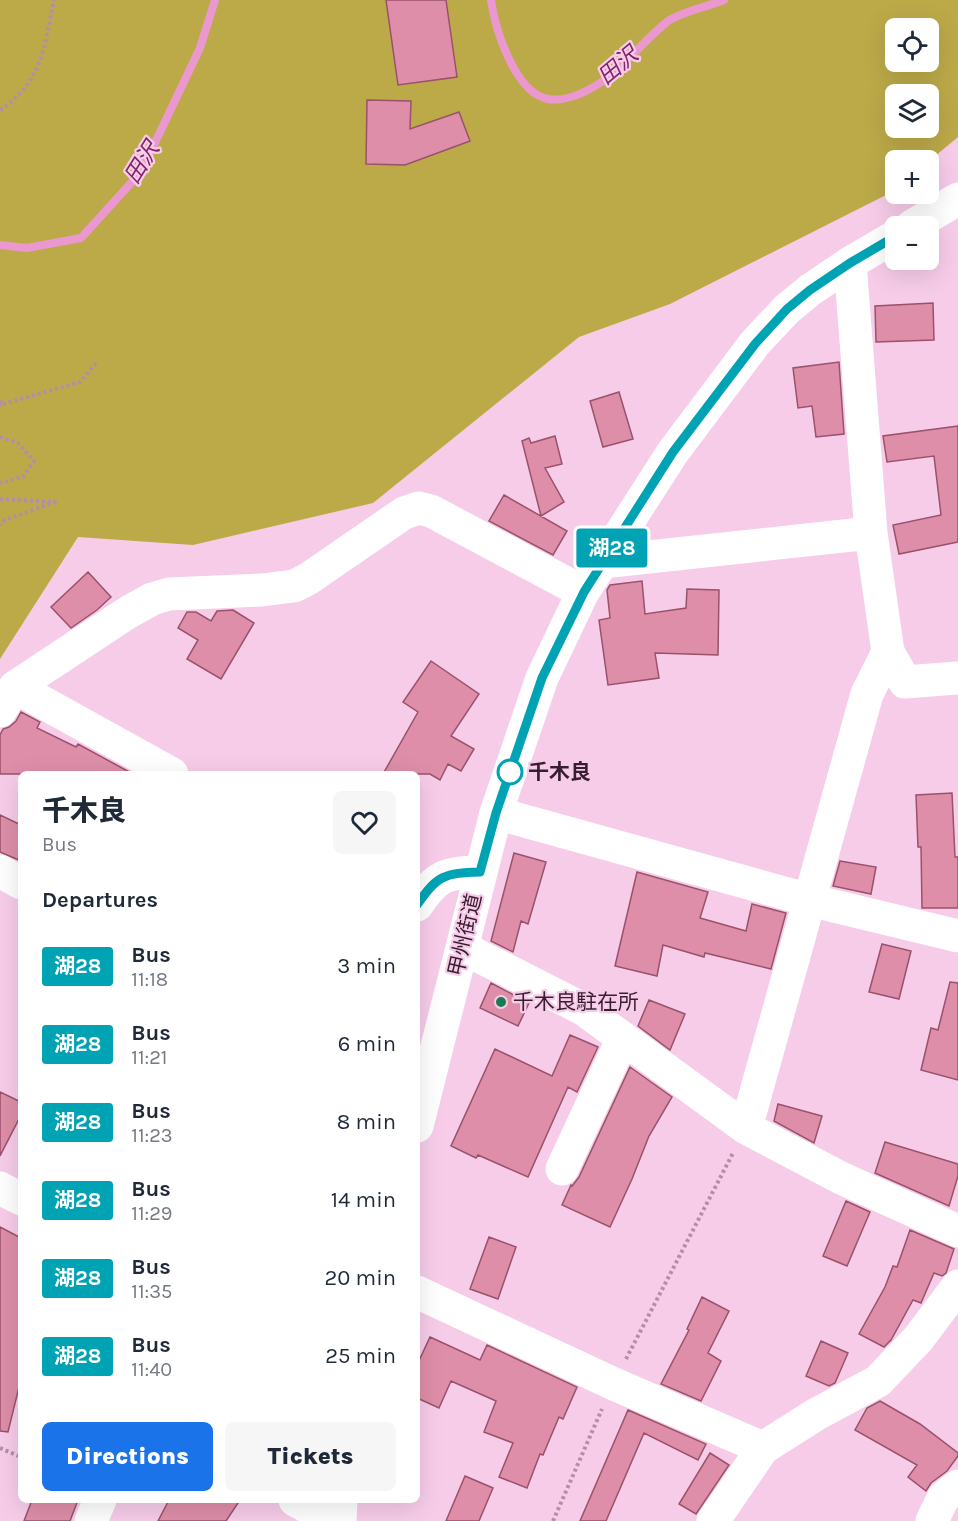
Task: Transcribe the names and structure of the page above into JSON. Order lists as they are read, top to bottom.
{
  "streets": {
    "main road": ["甲州街道"]
  },
  "water": ["田沢"],
  "places": ["千木良", "千木良駐在所"],
  "lines": ["bus line 湖28"],
  "page": {
    "on_map": "湖28",
    "map_buttons": ["+", "−"],
    "heading": [
      ["千木良", "Bus"],
      "Departures"
    ],
    "list": [
      {
        "mark": "湖28",
        "name": "Bus",
        "note": "11:18",
        "value": "3 min"
      },
      {
        "mark": "湖28",
        "name": "Bus",
        "note": "11:21",
        "value": "6 min"
      },
      {
        "mark": "湖28",
        "name": "Bus",
        "note": "11:23",
        "value": "8 min"
      },
      {
        "mark": "湖28",
        "name": "Bus",
        "note": "11:29",
        "value": "14 min"
      },
      {
        "mark": "湖28",
        "name": "Bus",
        "note": "11:35",
        "value": "20 min"
      },
      {
        "mark": "湖28",
        "name": "Bus",
        "note": "11:40",
        "value": "25 min"
      }
    ],
    "buttons": ["Directions", "Tickets"]
  }
}
